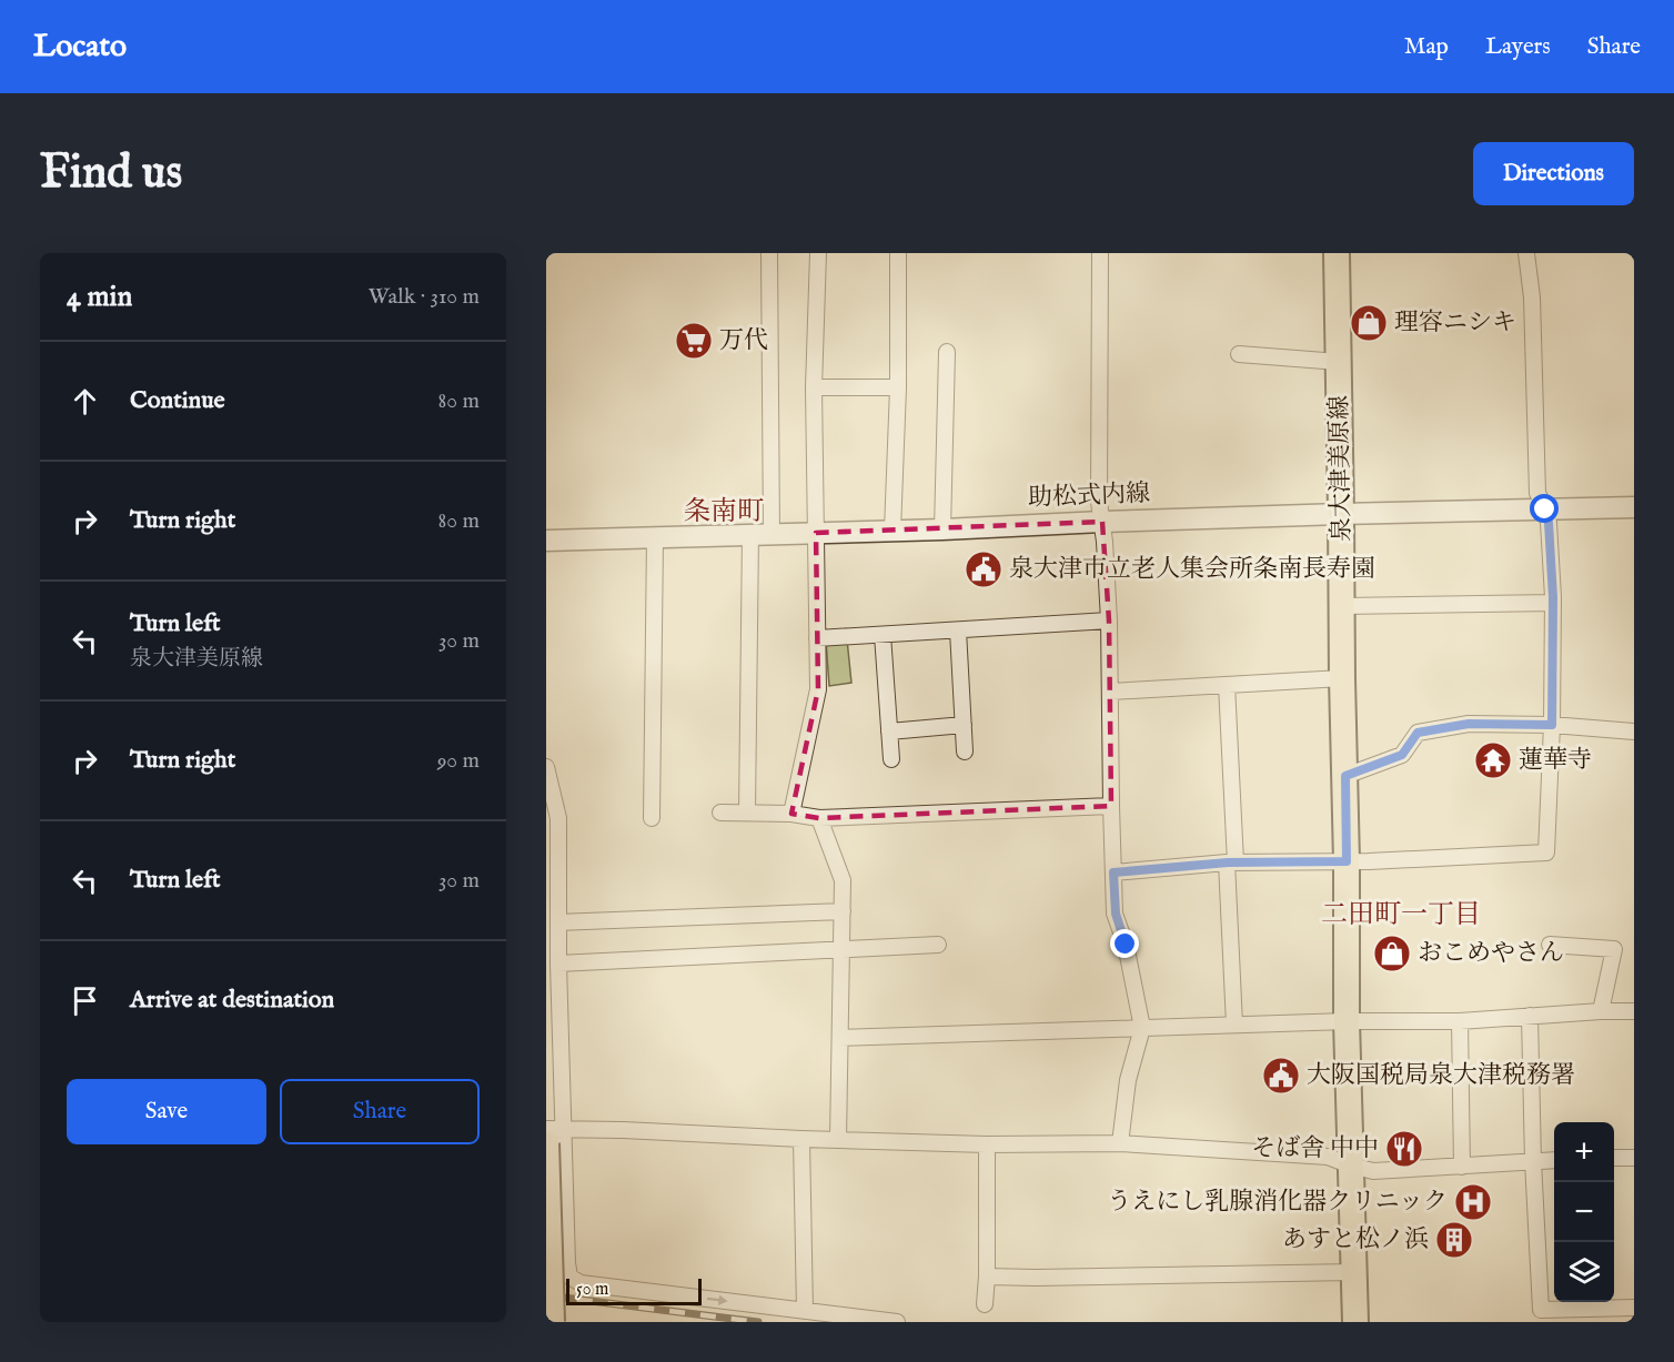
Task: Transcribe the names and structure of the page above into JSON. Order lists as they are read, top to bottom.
{
  "streets": {
    "main road": ["泉大津美原線"],
    "street": ["助松式内線"]
  },
  "crossings": [
    ["泉大津美原線", "助松式内線"]
  ],
  "districts": ["条南町", "二田町一丁目"],
  "places": {
    "shop": ["理容ニシキ", "おこめやさん"],
    "supermarket": ["万代"],
    "public building": ["泉大津市立老人集会所条南長寿園", "大阪国税局泉大津税務署"],
    "temple": ["蓮華寺"],
    "restaurant": ["そば舎 中中"],
    "hospital": ["うえにし乳腺消化器クリニック"],
    "building": ["あすと松ノ浜"]
  },
  "scale_bar": "50 m",
  "page": {
    "header": "Locato",
    "nav": ["Map", "Layers", "Share"],
    "buttons": [
      "Directions",
      ["Save", "Share"]
    ],
    "title": "Find us",
    "heading": ["4 min", "Walk · 310 m"],
    "list": [
      ["Continue", "80 m"],
      ["Turn right", "80 m"],
      ["Turn left", "泉大津美原線", "30 m"],
      ["Turn right", "90 m"],
      ["Turn left", "30 m"],
      "Arrive at destination"
    ],
    "map_buttons": ["+", "−"],
    "scale": "50 m"
  }
}
